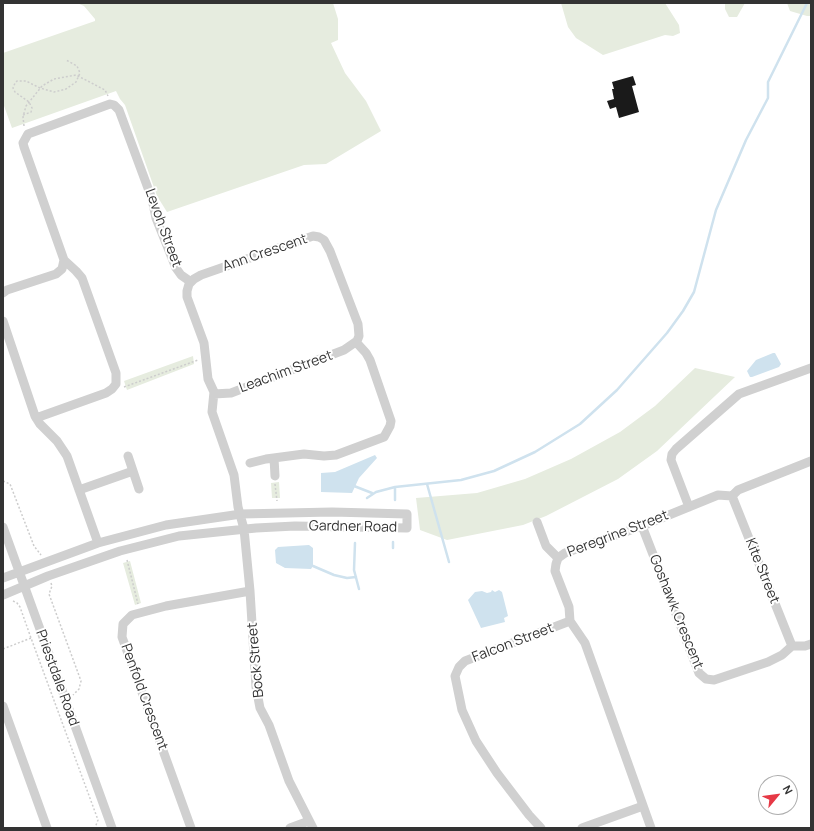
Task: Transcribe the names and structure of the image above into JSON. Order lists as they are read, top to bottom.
{
  "streets": {
    "street": [
      "Levoh Street",
      "Ann Crescent",
      "Leachim Street",
      "Gardner Road",
      "Peregrine Street",
      "Kite Street",
      "Goshawk Crescent",
      "Falcon Street",
      "Bock Street",
      "Priestdale Road",
      "Penfold Crescent"
    ]
  },
  "crossings": [
    ["Levoh Street", "Ann Crescent"],
    ["Levoh Street", "Leachim Street"],
    ["Levoh Street", "Gardner Road"],
    ["Levoh Street", "Bock Street"],
    ["Ann Crescent", "Leachim Street"],
    ["Gardner Road", "Bock Street"],
    ["Gardner Road", "Priestdale Road"],
    ["Peregrine Street", "Kite Street"],
    ["Peregrine Street", "Goshawk Crescent"],
    ["Peregrine Street", "Falcon Street"],
    ["Kite Street", "Goshawk Crescent"],
    ["Bock Street", "Penfold Crescent"]
  ],
  "north": "top right"
}
